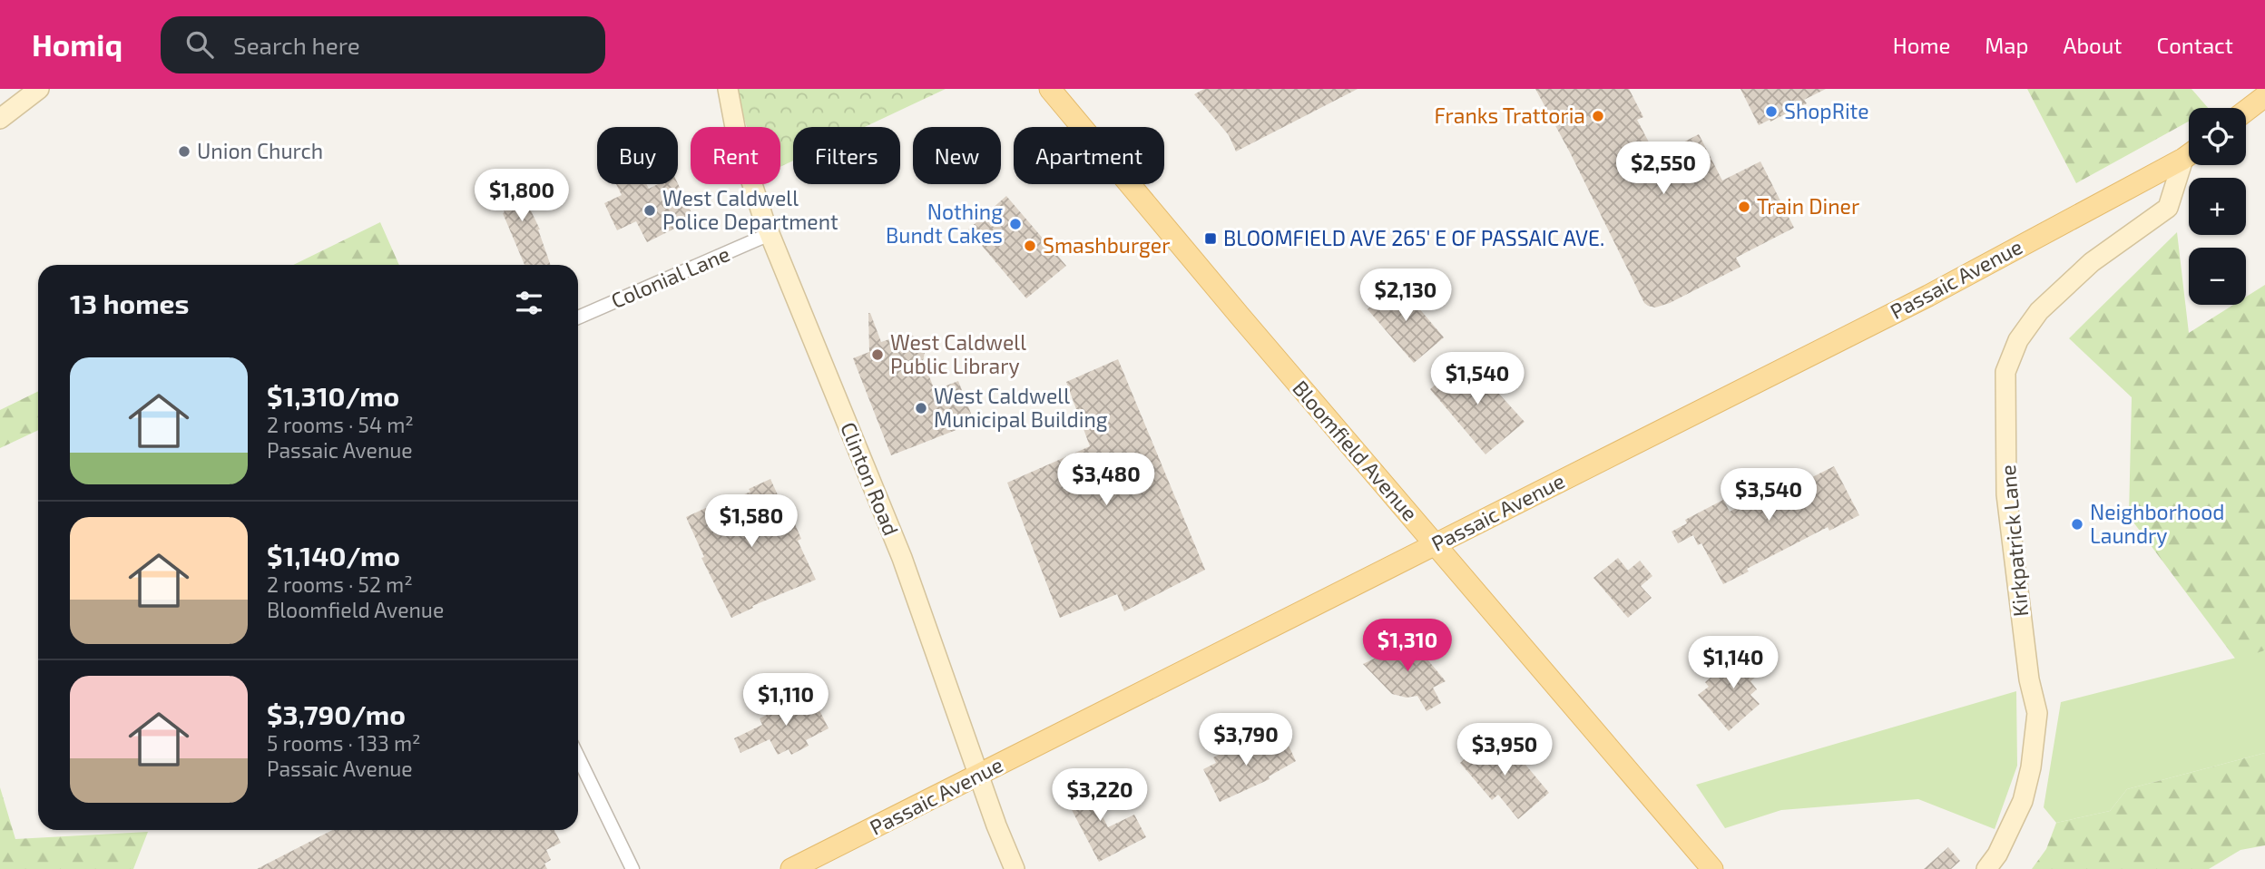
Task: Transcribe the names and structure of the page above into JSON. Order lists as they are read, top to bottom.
{
  "streets": {
    "main road": ["Passaic Avenue", "Bloomfield Avenue"],
    "street": ["Colonial Lane", "Clinton Road", "Kirkpatrick Lane"]
  },
  "crossings": [
    ["Colonial Lane", "Clinton Road"],
    ["Passaic Avenue", "Bloomfield Avenue"],
    ["Passaic Avenue", "Clinton Road"]
  ],
  "places": {
    "other": [
      "ShopRite",
      "Franks Trattoria",
      "Union Church",
      "Train Diner",
      "West Caldwell Police Department",
      "Nothing Bundt Cakes",
      "Smashburger",
      "West Caldwell Public Library",
      "West Caldwell Municipal Building",
      "Neighborhood Laundry"
    ],
    "transit": ["BLOOMFIELD AVE 265' E OF PASSAIC AVE."]
  },
  "page": {
    "header": "Homiq",
    "search": "Search here",
    "nav": [
      "Home",
      "Map",
      "About",
      "Contact"
    ],
    "map_buttons": ["+", "−"],
    "chip": [
      "Buy",
      "Rent",
      "Filters",
      "New",
      "Apartment"
    ],
    "price": [
      "$2,550",
      "$1,800",
      "$2,130",
      "$1,540",
      "$3,480",
      "$3,540",
      "$1,580",
      "$1,310",
      "$1,140",
      "$1,110",
      "$3,790",
      "$3,950",
      "$3,220"
    ],
    "heading": "13 homes",
    "list": [
      {
        "name": "$1,310/mo",
        "note": "2 rooms · 54 m² · Passaic Avenue"
      },
      {
        "name": "$1,140/mo",
        "note": "2 rooms · 52 m² · Bloomfield Avenue"
      },
      {
        "name": "$3,790/mo",
        "note": "5 rooms · 133 m² · Passaic Avenue"
      }
    ]
  }
}
